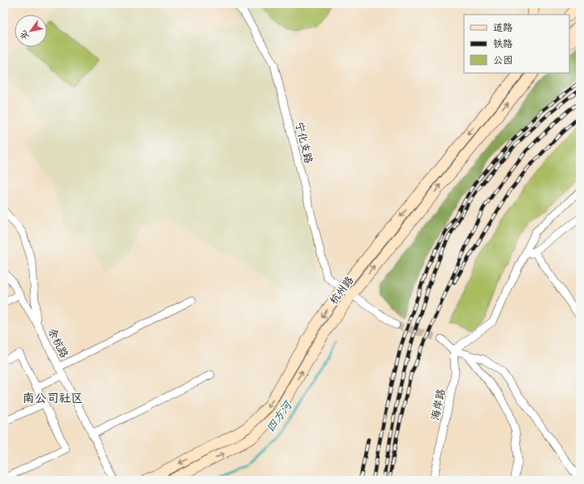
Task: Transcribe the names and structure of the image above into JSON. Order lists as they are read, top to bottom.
{
  "streets": {
    "main road": ["杭州路"],
    "street": ["宁化支路", "余杭路", "海岸路"]
  },
  "crossings": [
    ["宁化支路", "杭州路"]
  ],
  "districts": ["南公司社区"],
  "water": ["四方河"],
  "legend": ["道路", "铁路", "公园"],
  "north": "bottom left"
}
